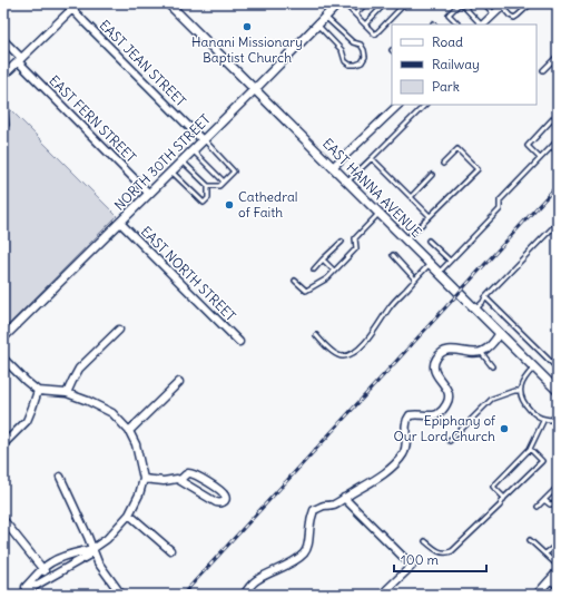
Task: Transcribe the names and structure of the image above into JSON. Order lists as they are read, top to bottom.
{
  "streets": {
    "street": [
      "EAST JEAN STREET",
      "EAST FERN STREET",
      "NORTH 30TH STREET",
      "EAST HANNA AVENUE",
      "EAST NORTH STREET"
    ]
  },
  "crossings": [
    ["EAST JEAN STREET", "NORTH 30TH STREET"],
    ["EAST FERN STREET", "NORTH 30TH STREET"],
    ["NORTH 30TH STREET", "EAST HANNA AVENUE"],
    ["NORTH 30TH STREET", "EAST NORTH STREET"]
  ],
  "places": ["Hanani Missionary Baptist Church", "Cathedral of Faith", "Epiphany of Our Lord Church"],
  "legend": ["Road", "Railway", "Park"],
  "scale_bar": "100 m"
}
